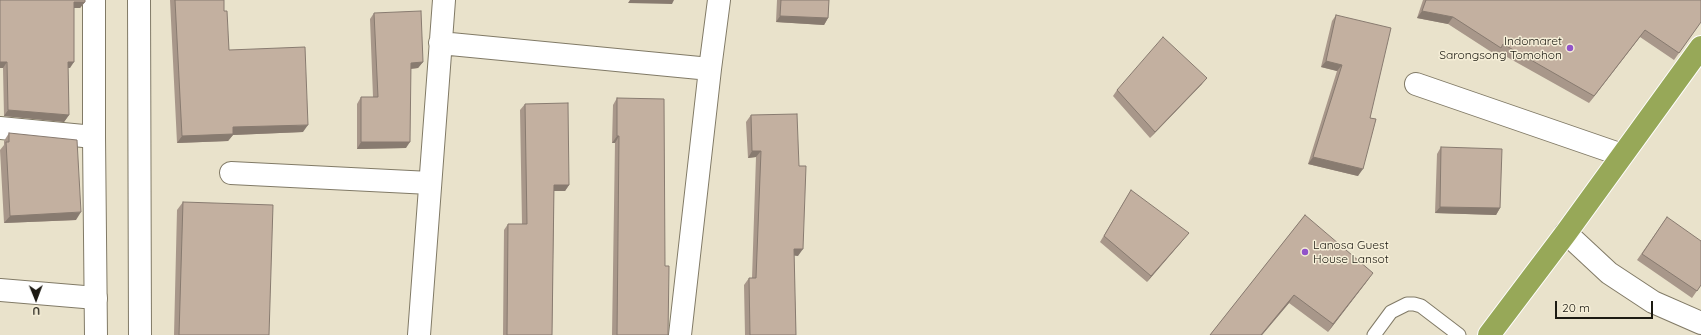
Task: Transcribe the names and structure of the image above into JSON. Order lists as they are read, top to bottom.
{
  "places": ["Indomaret Sarongsong Tomohon", "Lanosa Guest House Lansot"],
  "scale_bar": "20 m",
  "north": "bottom"
}
